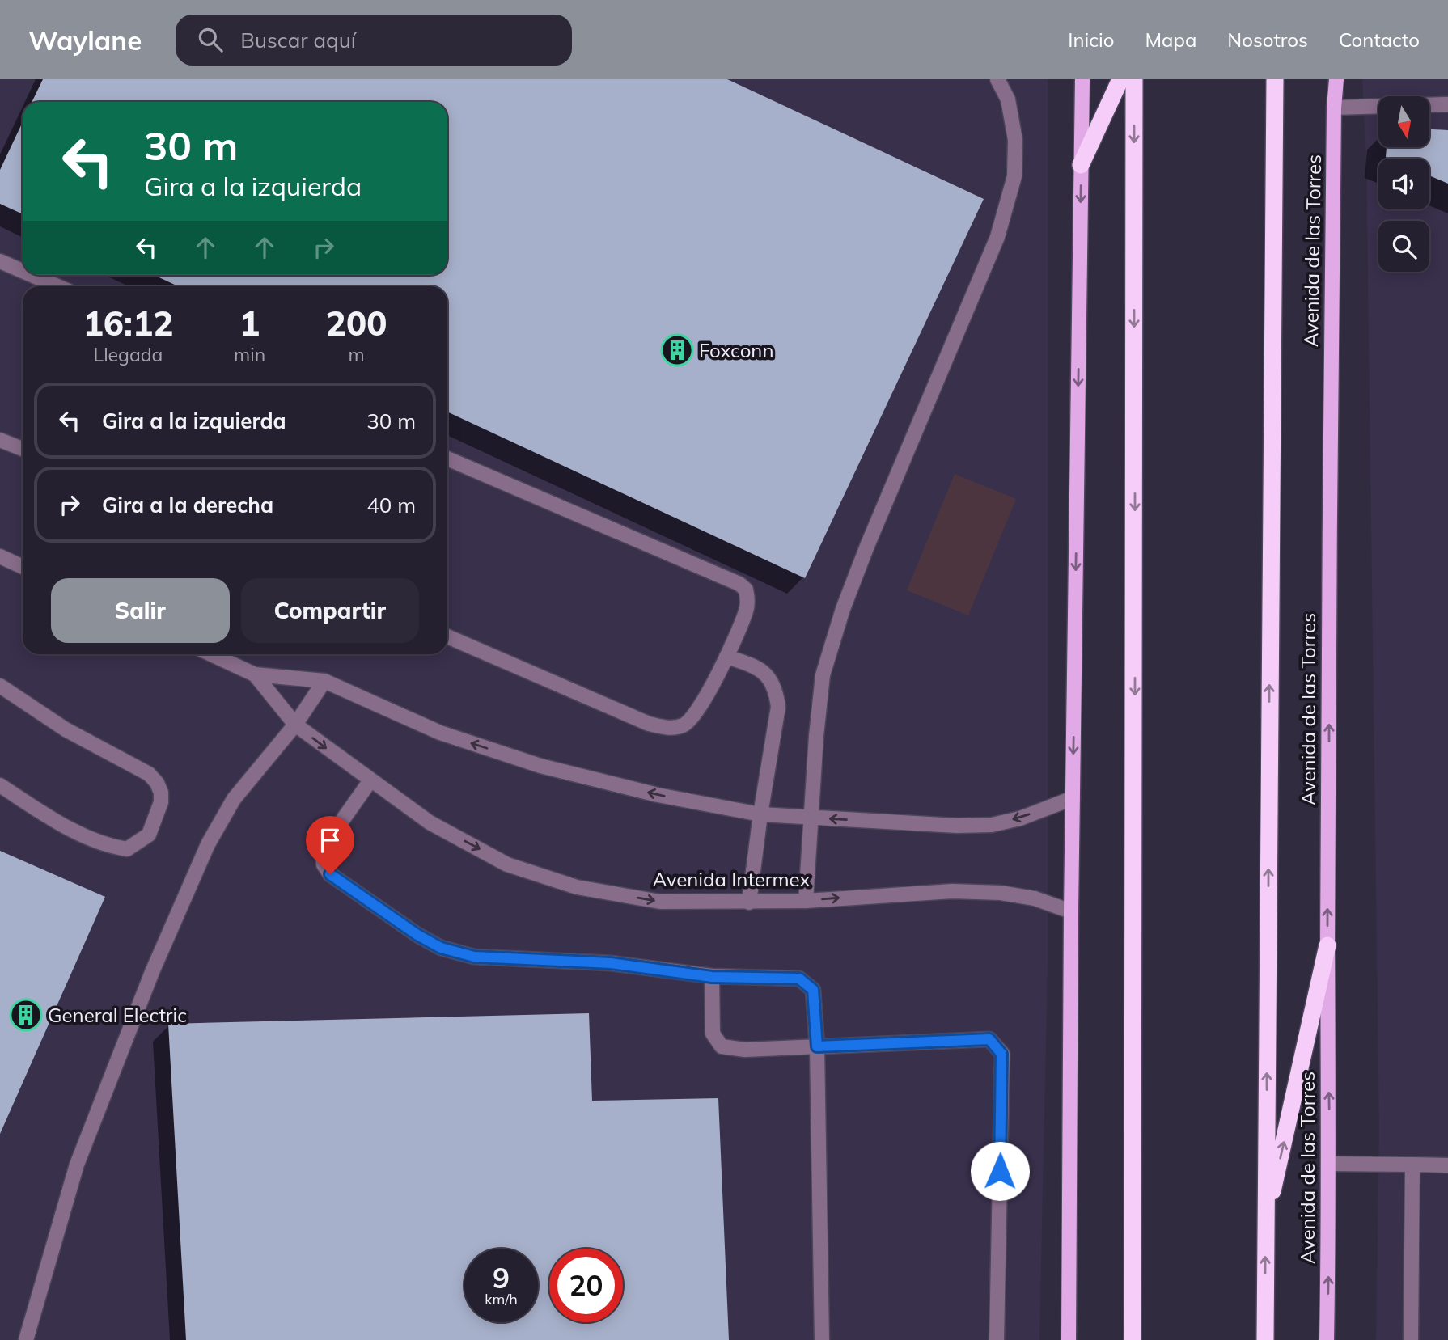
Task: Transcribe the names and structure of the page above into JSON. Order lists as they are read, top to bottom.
{
  "streets": {
    "highway": ["Avenida de las Torres"],
    "street": ["Avenida Intermex"]
  },
  "places": {
    "building": ["Foxconn", "General Electric"]
  },
  "north": "bottom",
  "page": {
    "header": "Waylane",
    "search": "Buscar aquí",
    "nav": [
      "Inicio",
      "Mapa",
      "Nosotros",
      "Contacto"
    ],
    "turn": ["30 m", "Gira a la izquierda"],
    "eta": [
      "16:12",
      "Llegada",
      "1",
      "min",
      "200",
      "m"
    ],
    "list": [
      {
        "name": "Gira a la izquierda",
        "value": "30 m"
      },
      {
        "name": "Gira a la derecha",
        "value": "40 m"
      }
    ],
    "buttons": ["Salir", "Compartir"],
    "speed": "9 km/h",
    "limit": "20"
  }
}
